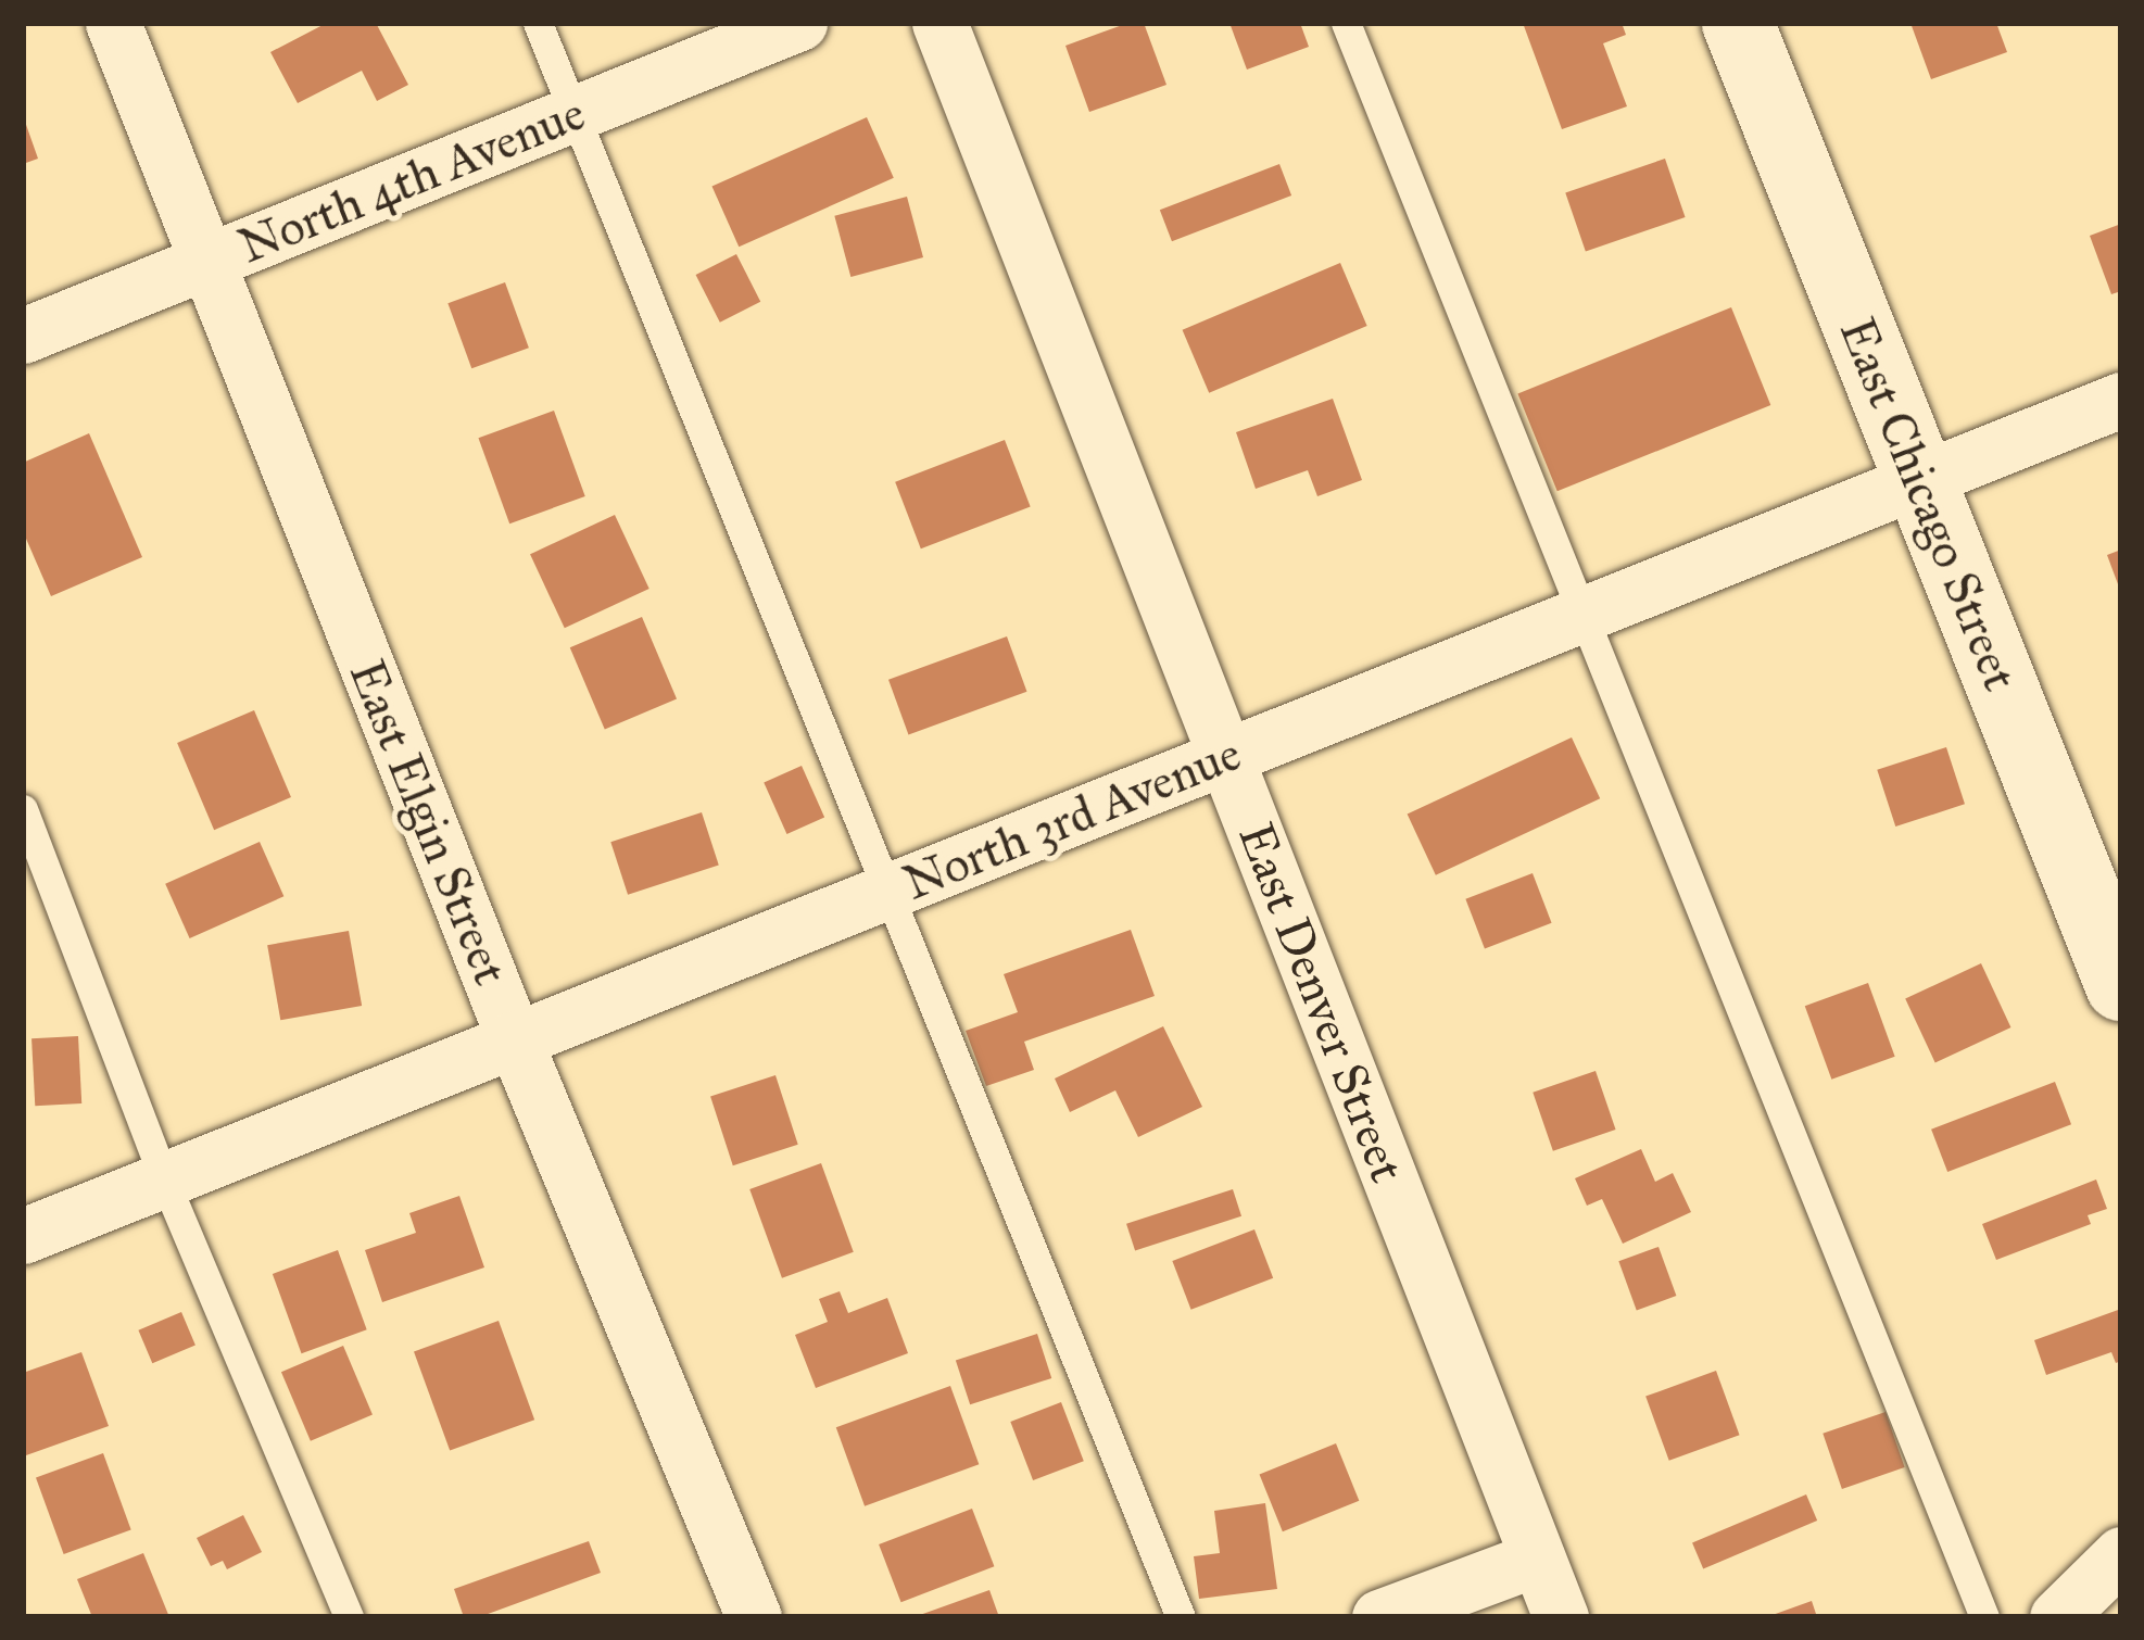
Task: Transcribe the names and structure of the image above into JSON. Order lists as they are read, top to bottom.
{
  "streets": {
    "street": [
      "North 4th Avenue",
      "East Chicago Street",
      "North 3rd Avenue",
      "East Elgin Street",
      "East Denver Street"
    ]
  },
  "crossings": [
    ["North 4th Avenue", "East Elgin Street"],
    ["East Chicago Street", "North 3rd Avenue"],
    ["North 3rd Avenue", "East Elgin Street"],
    ["North 3rd Avenue", "East Denver Street"]
  ]
}
